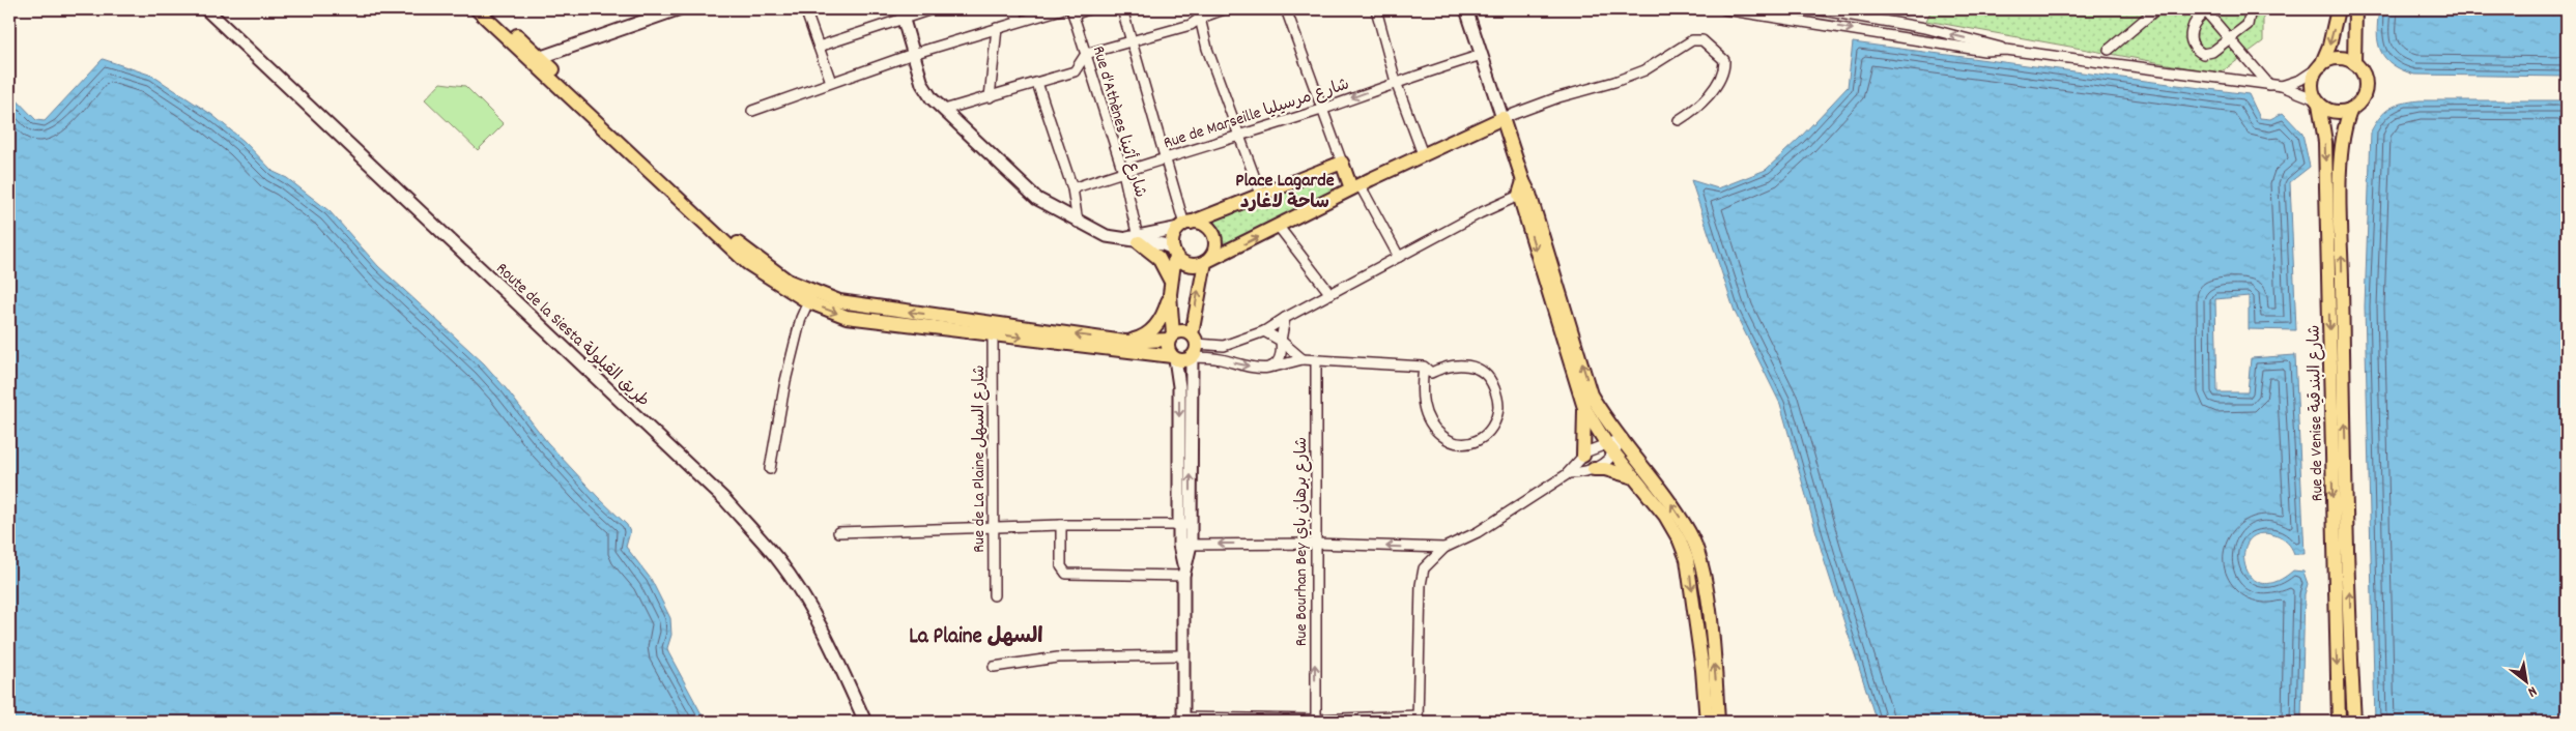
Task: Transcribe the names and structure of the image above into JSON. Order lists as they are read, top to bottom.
{
  "streets": {
    "main road": ["Route de la Siesta طريق القيلولة", "Rue de Venise شارع البندقية"],
    "street": [
      "Rue de Marseille شارع مرسيليا",
      "Rue d'Athènes شارع أثينا",
      "Rue de La Plaine شارع السهل",
      "Rue Bourhan Bey شارع برهان باي"
    ]
  },
  "crossings": [
    ["Rue de Marseille شارع مرسيليا", "Rue d'Athènes شارع أثينا"]
  ],
  "one_way": ["Rue Bourhan Bey شارع برهان باي"],
  "districts": ["Place Lagarde ساحة لاغارد", "La Plaine السهل"],
  "north": "bottom right"
}
